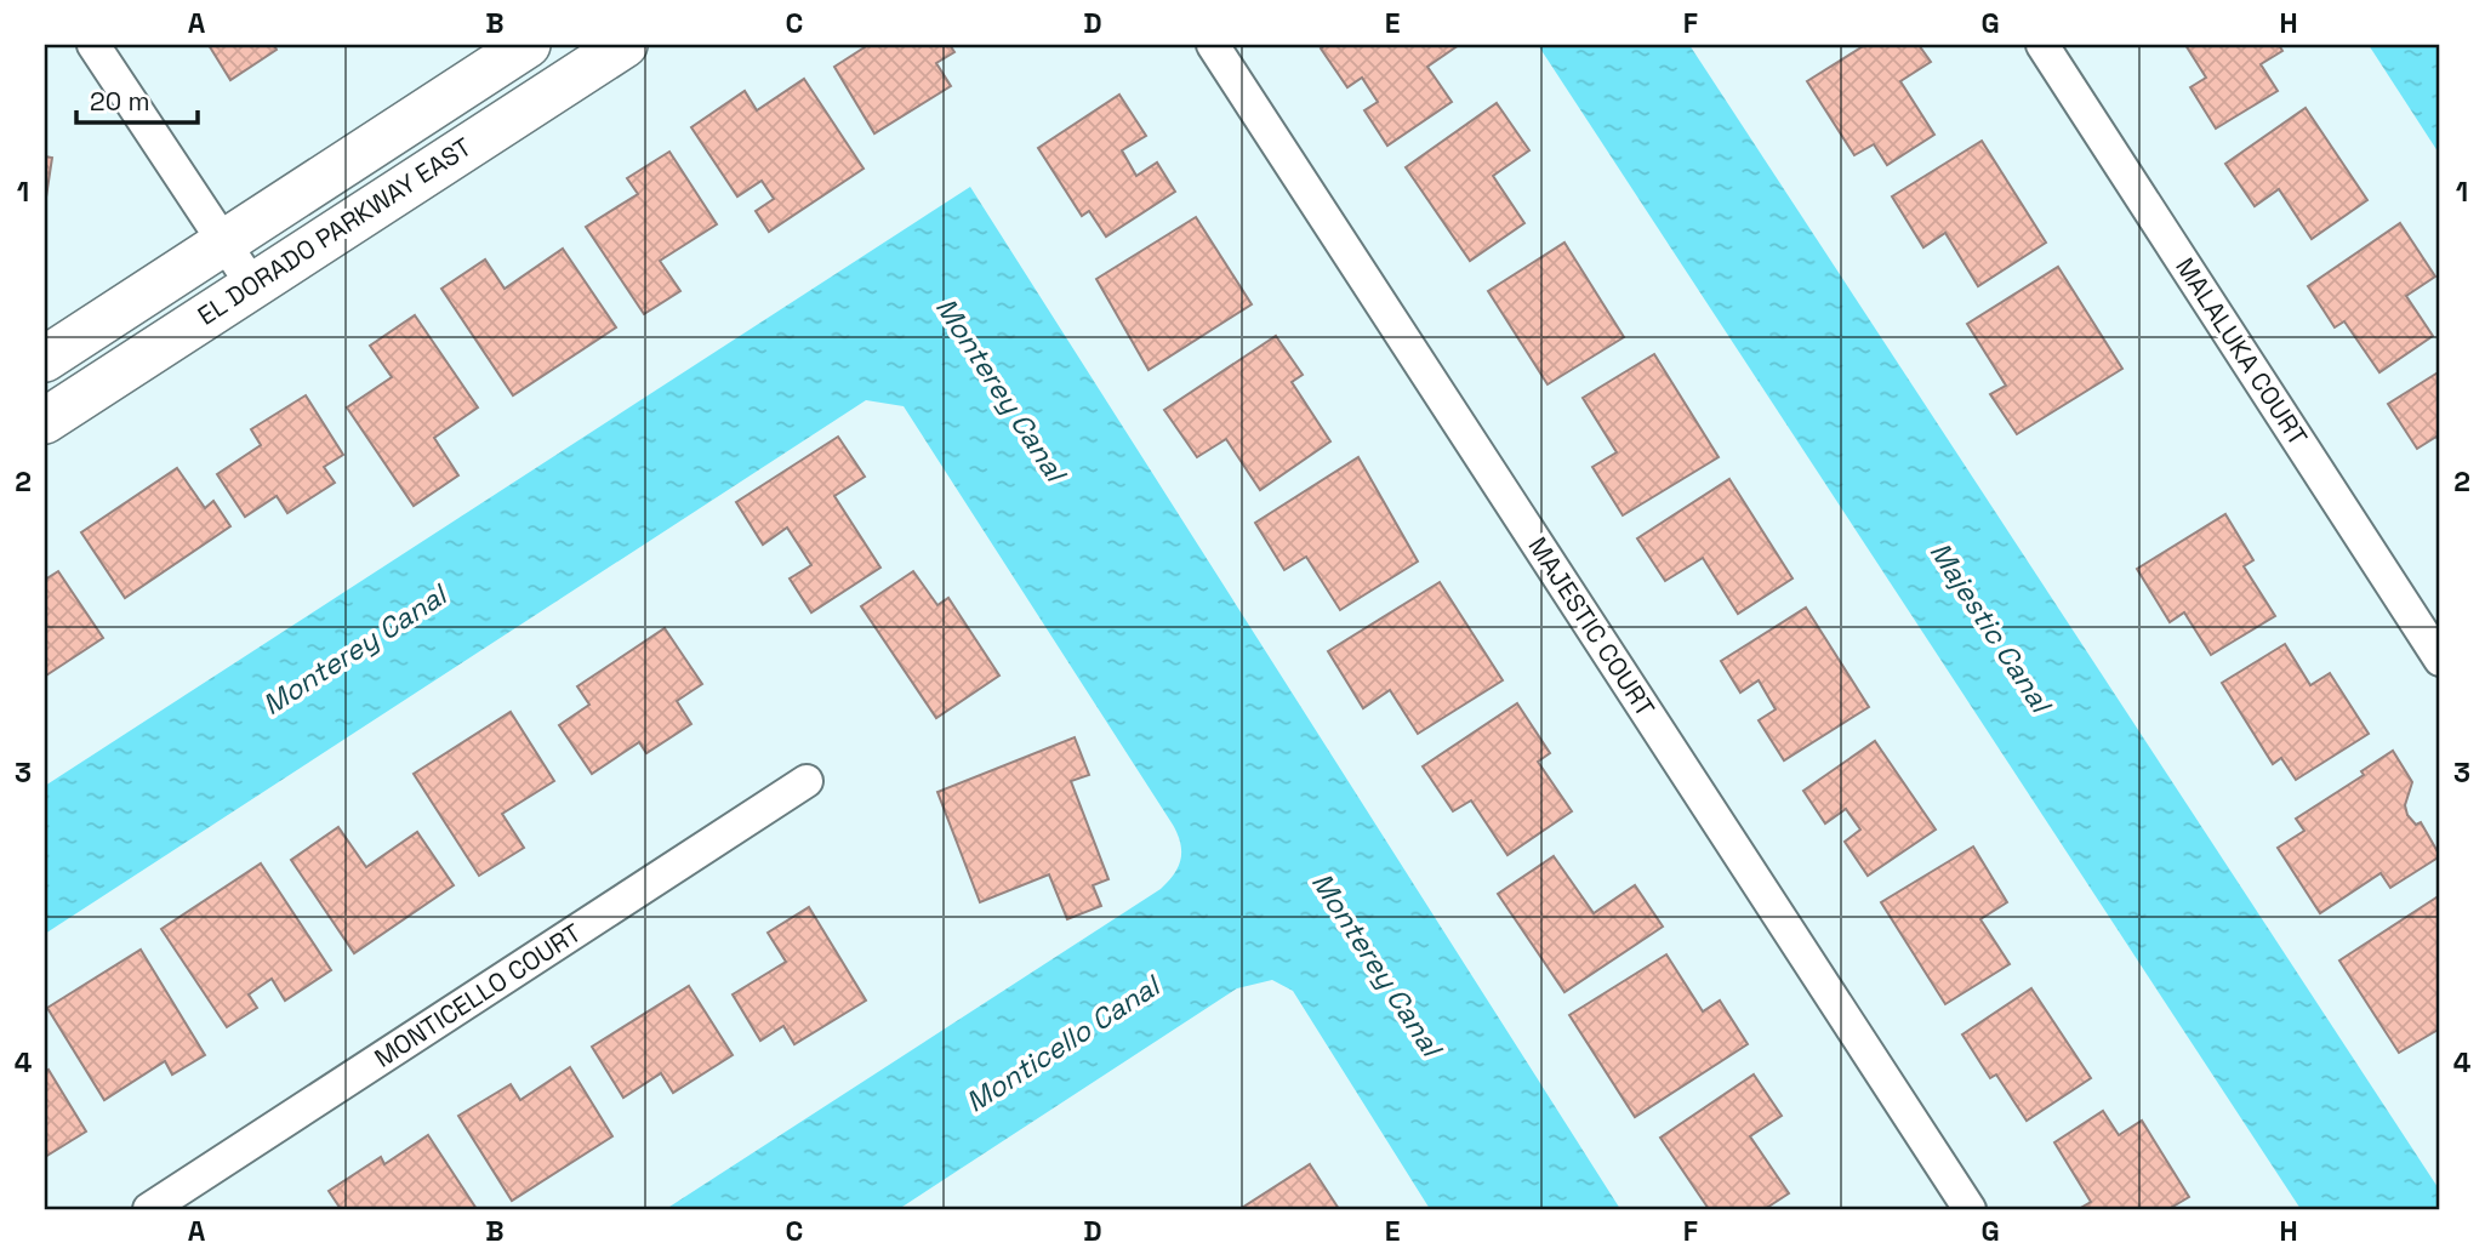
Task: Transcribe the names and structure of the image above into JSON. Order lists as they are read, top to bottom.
{
  "streets": {
    "street": [
      "EL DORADO PARKWAY EAST",
      "MALALUKA COURT",
      "MAJESTIC COURT",
      "MONTICELLO COURT"
    ]
  },
  "water": ["Monterey Canal", "Majestic Canal", "Monticello Canal"],
  "scale_bar": "20 m",
  "grid": {
    "columns": [
      "A",
      "B",
      "C",
      "D",
      "E",
      "F",
      "G",
      "H"
    ],
    "rows": [
      "1",
      "2",
      "3",
      "4"
    ]
  }
}
